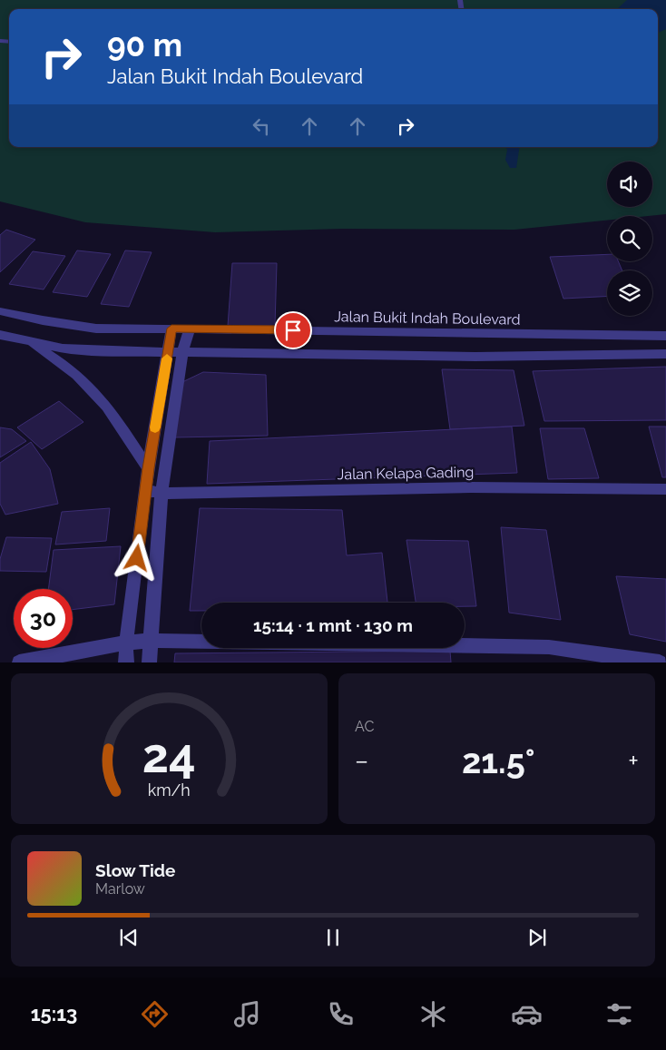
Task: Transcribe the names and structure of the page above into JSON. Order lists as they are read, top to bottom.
{
  "streets": {
    "street": ["Jalan Bukit Indah Boulevard", "Jalan Kelapa Gading"]
  },
  "page": {
    "turn": ["90 m", "Jalan Bukit Indah Boulevard"],
    "limit": "30",
    "trip": "15:14 · 1 mnt · 130 m",
    "tile": "AC",
    "heat": ["−", "21.5°", "+"],
    "song": ["Slow Tide", "Marlow"],
    "tabs": "15:13",
    "gauge": ["24", "km/h"]
  }
}
